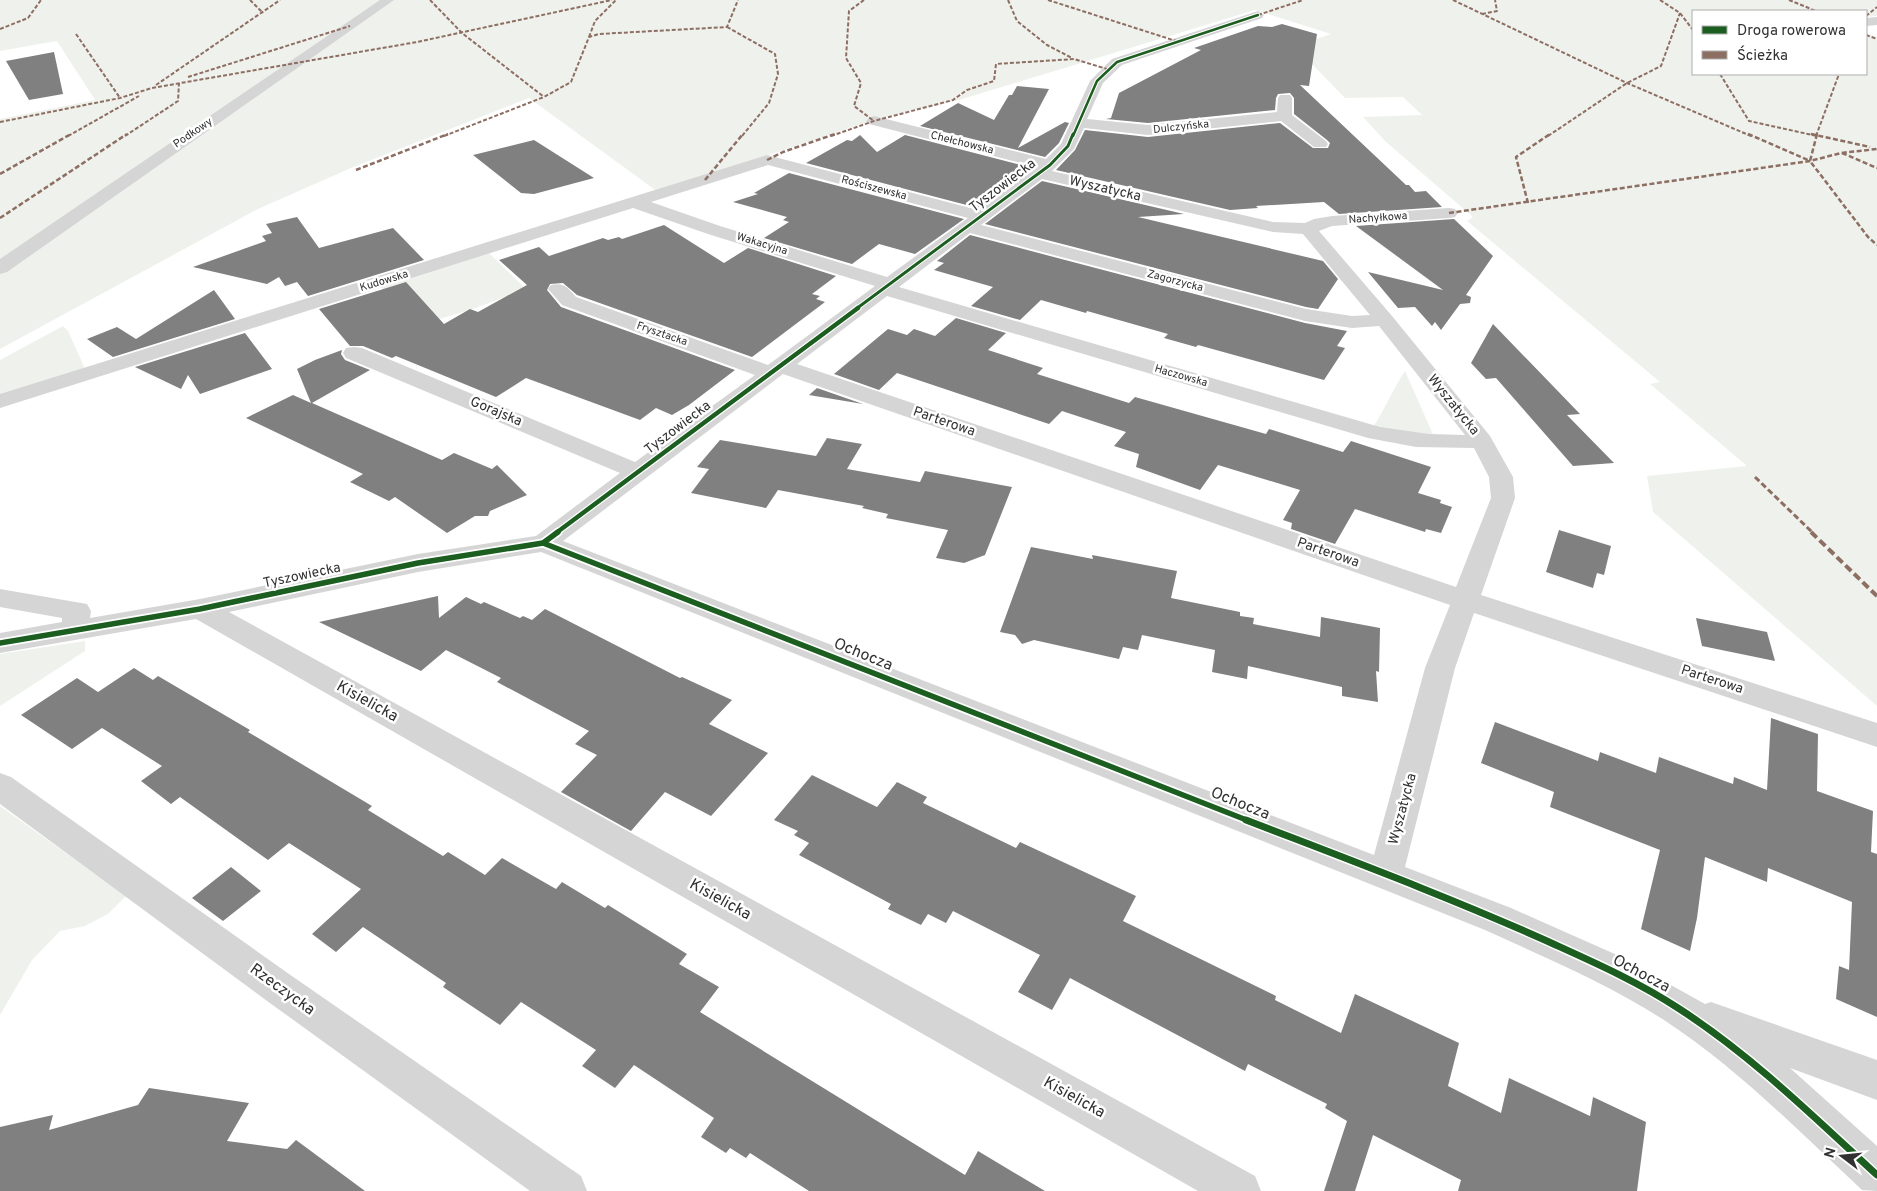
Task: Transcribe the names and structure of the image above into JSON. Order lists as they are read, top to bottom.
{
  "streets": {
    "street": [
      "Dulczyńska",
      "Podkowy",
      "Chełchowska",
      "Tyszowiecka",
      "Rościszewska",
      "Wyszatycka",
      "Nachyłkowa",
      "Wakacyjna",
      "Kudowska",
      "Zagorzycka",
      "Frysztacka",
      "Haczowska",
      "Gorajska",
      "Parterowa",
      "Ochocza",
      "Kisielicka",
      "Rzeczycka"
    ]
  },
  "crossings": [
    ["Dulczyńska", "Tyszowiecka"],
    ["Chełchowska", "Tyszowiecka"],
    ["Chełchowska", "Wyszatycka"],
    ["Tyszowiecka", "Rościszewska"],
    ["Tyszowiecka", "Wyszatycka"],
    ["Tyszowiecka", "Wakacyjna"],
    ["Tyszowiecka", "Zagorzycka"],
    ["Tyszowiecka", "Frysztacka"],
    ["Tyszowiecka", "Haczowska"],
    ["Tyszowiecka", "Gorajska"],
    ["Tyszowiecka", "Parterowa"],
    ["Tyszowiecka", "Ochocza"],
    ["Tyszowiecka", "Kisielicka"],
    ["Rościszewska", "Kudowska"],
    ["Rościszewska", "Zagorzycka"],
    ["Wyszatycka", "Nachyłkowa"],
    ["Wyszatycka", "Zagorzycka"],
    ["Wyszatycka", "Haczowska"],
    ["Wyszatycka", "Parterowa"],
    ["Wyszatycka", "Ochocza"],
    ["Wakacyjna", "Kudowska"],
    ["Wakacyjna", "Haczowska"],
    ["Frysztacka", "Parterowa"]
  ],
  "legend": ["Droga rowerowa", "Ścieżka"],
  "north": "left"
}
